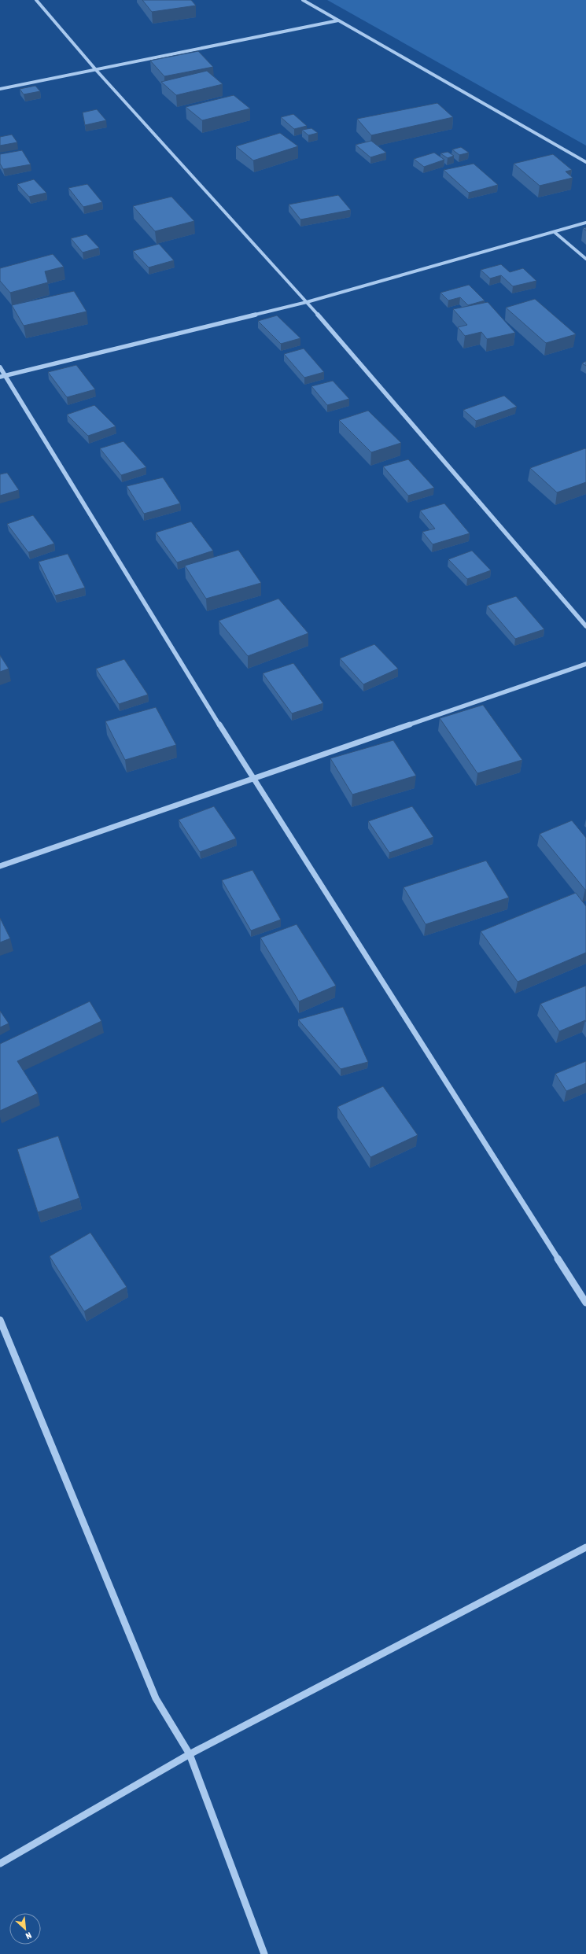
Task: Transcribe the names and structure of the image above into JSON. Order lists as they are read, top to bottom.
{
  "north": "bottom right"
}
